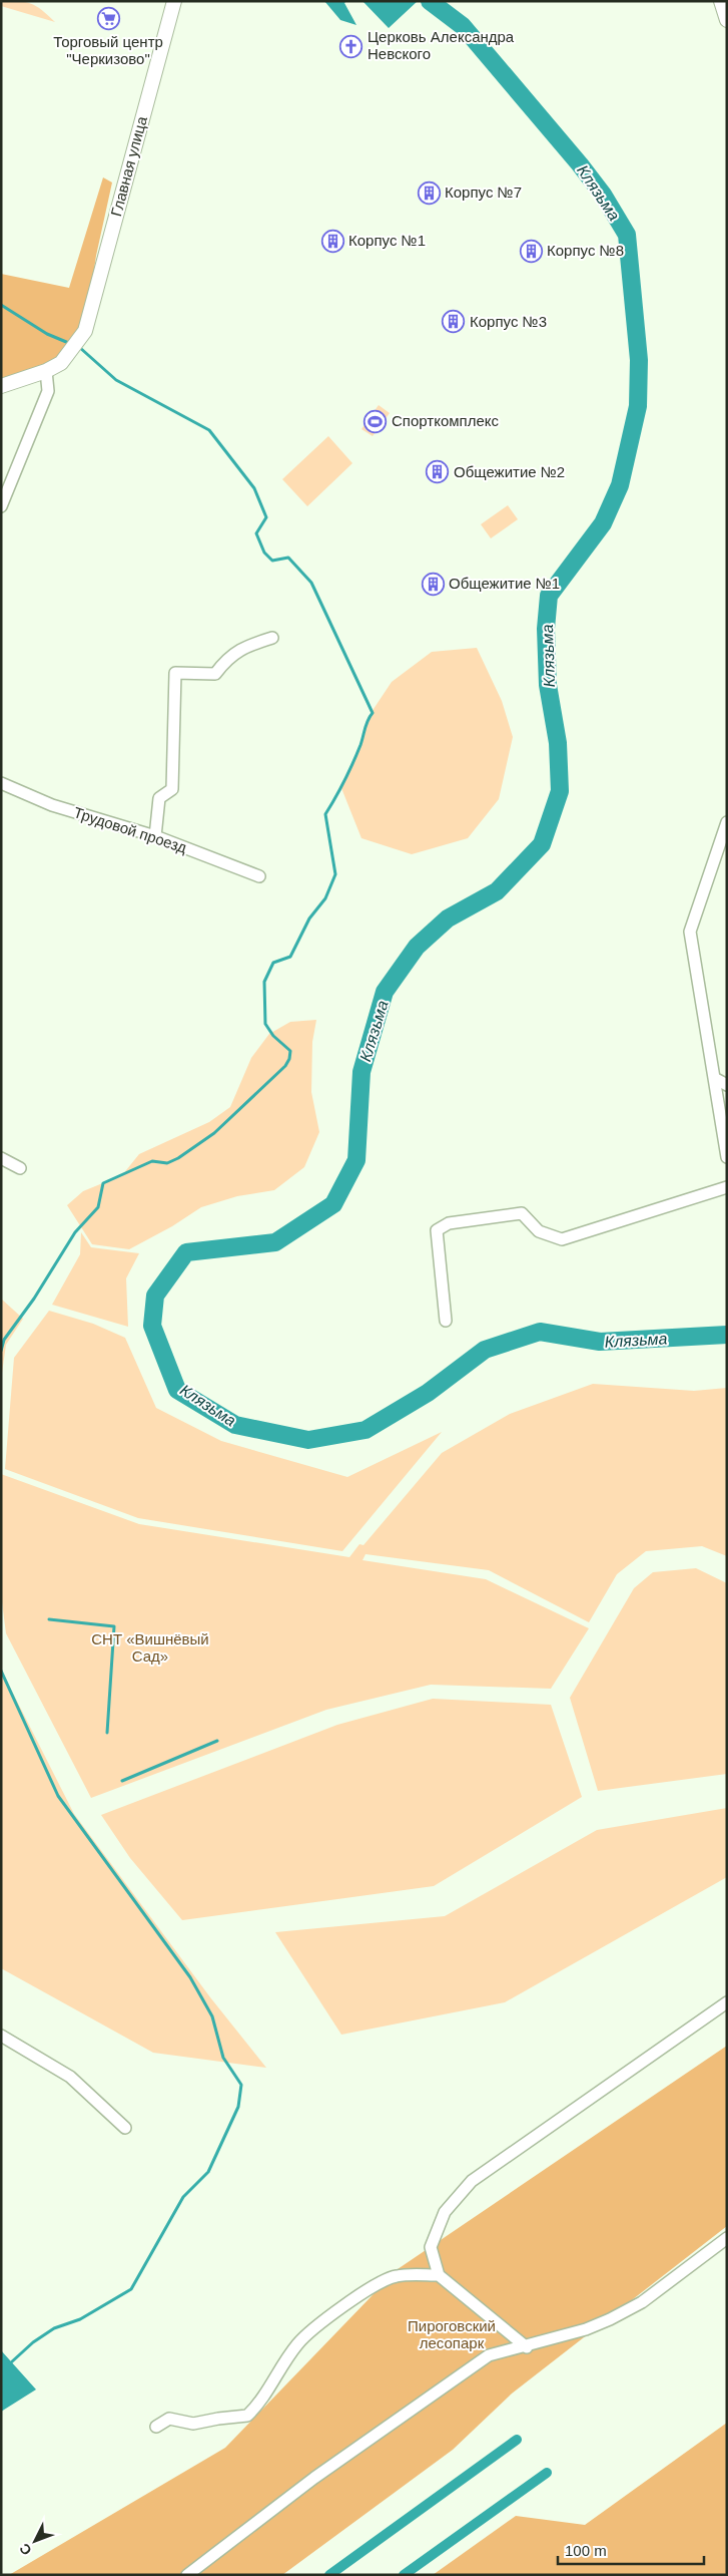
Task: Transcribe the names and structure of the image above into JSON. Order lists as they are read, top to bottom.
{
  "streets": {
    "main road": ["Главная улица"],
    "street": ["Трудовой проезд"]
  },
  "water": ["Клязьма"],
  "parks": ["СНТ «Вишнёвый Сад»", "Пироговский лесопарк"],
  "places": {
    "supermarket": ["Торговый центр \"Черкизово\""],
    "church": ["Церковь Александра Невского"],
    "building": [
      "Корпус №7",
      "Корпус №1",
      "Корпус №8",
      "Корпус №3",
      "Общежитие №2",
      "Общежитие №1"
    ],
    "sports": ["Спорткомплекс"]
  },
  "scale_bar": "100 m",
  "north": "bottom left"
}
